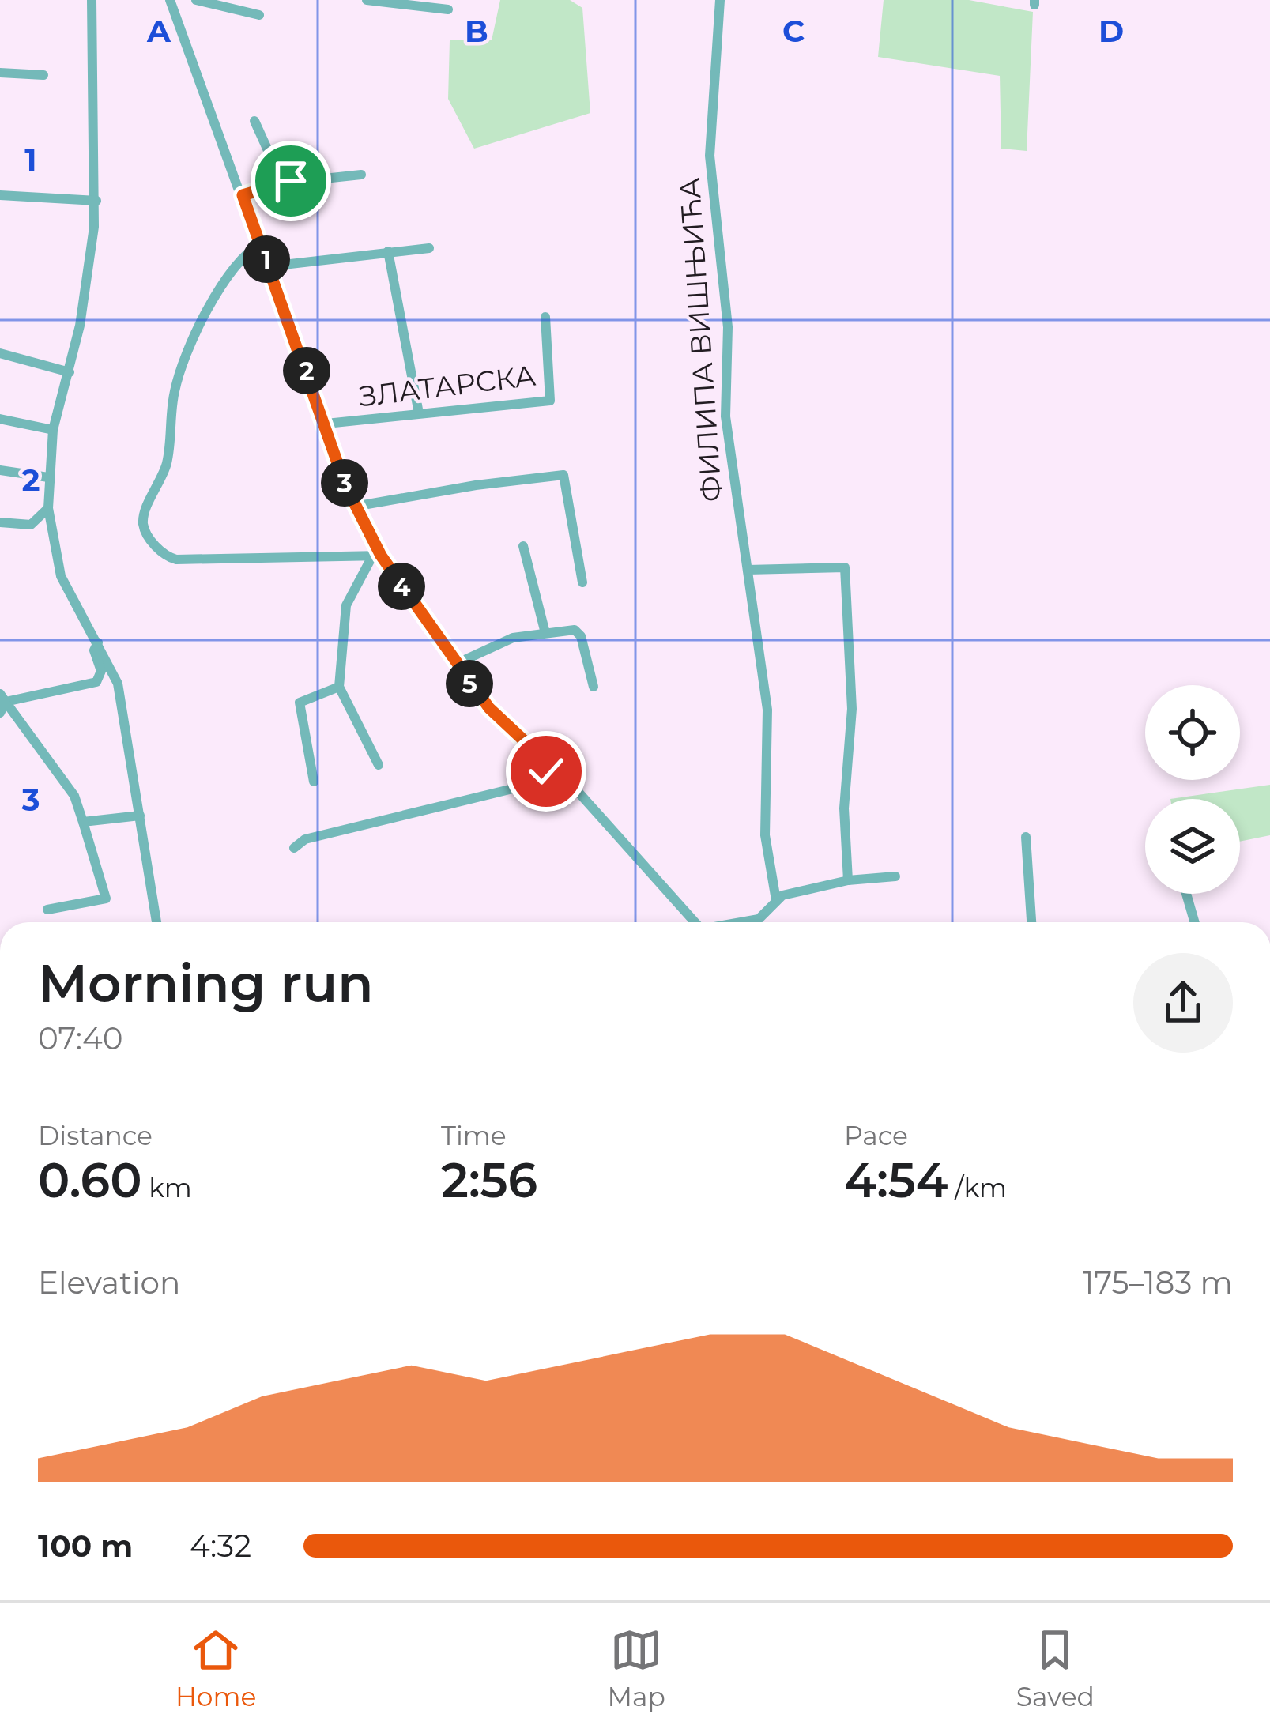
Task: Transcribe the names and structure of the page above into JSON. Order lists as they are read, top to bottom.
{
  "streets": {
    "street": ["ФИЛИПА ВИШЊИЋА", "ЗЛАТАРСКА"]
  },
  "page": {
    "pins": [
      "1",
      "2",
      "3",
      "4",
      "5"
    ],
    "heading": ["Morning run", "07:40"],
    "stats": [
      ["Distance", "0.60 km"],
      ["Time", "2:56"],
      ["Pace", "4:54 /km"]
    ],
    "chart": ["Elevation", "175–183 m"],
    "list": [
      {
        "name": "100 m",
        "note": "4:32"
      }
    ],
    "tabs": ["Home", "Map", "Saved"]
  },
  "grid": {
    "columns": [
      "A",
      "B",
      "C",
      "D"
    ],
    "rows": ["1", "2", "3"]
  }
}
